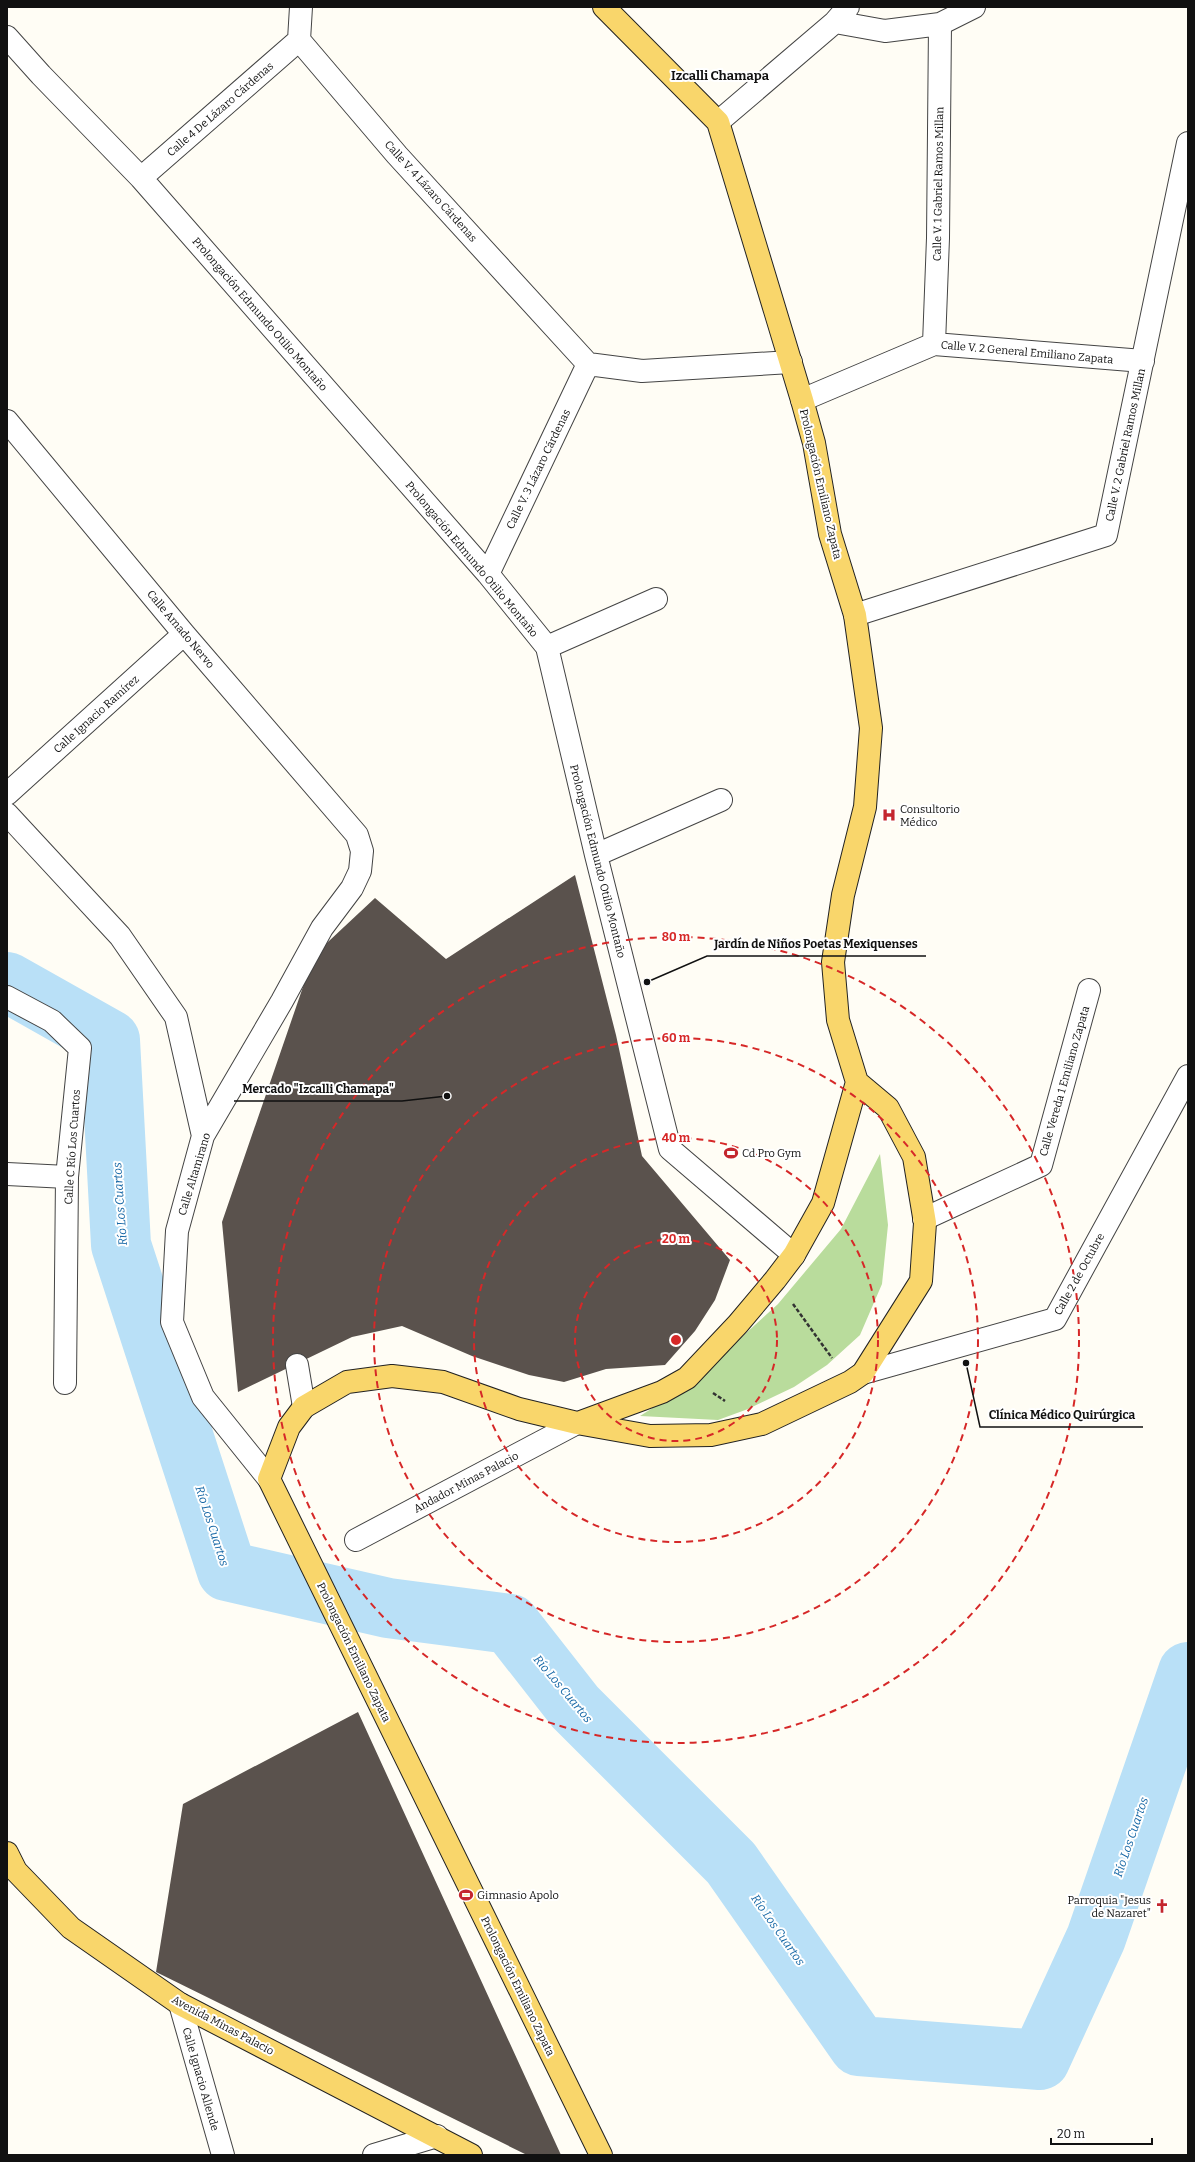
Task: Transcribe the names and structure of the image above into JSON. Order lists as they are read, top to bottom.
{
  "streets": {
    "main road": ["Prolongación Emiliano Zapata", "Avenida Minas Palacio"],
    "street": [
      "Calle 4 De Lázaro Cárdenas",
      "Calle V. 1 Gabriel Ramos Millan",
      "Calle V. 4 Lázaro Cárdenas",
      "Prolongación Edmundo Otilio Montaño",
      "Calle V. 2 General Emiliano Zapata",
      "Calle V. 2 Gabriel Ramos Millan",
      "Calle V. 3 Lázaro Cárdenas",
      "Calle Amado Nervo",
      "Calle Ignacio Ramírez",
      "Calle Vereda 1 Emiliano Zapata",
      "Calle C Río Los Cuartos",
      "Calle Altamirano",
      "Calle 2 de Octubre",
      "Andador Minas Palacio",
      "Calle Ignacio Allende"
    ]
  },
  "crossings": [
    ["Calle 4 De Lázaro Cárdenas", "Calle V. 4 Lázaro Cárdenas"],
    ["Calle 4 De Lázaro Cárdenas", "Prolongación Edmundo Otilio Montaño"],
    ["Calle V. 1 Gabriel Ramos Millan", "Calle V. 2 General Emiliano Zapata"],
    ["Calle V. 4 Lázaro Cárdenas", "Calle V. 3 Lázaro Cárdenas"],
    ["Prolongación Edmundo Otilio Montaño", "Calle V. 3 Lázaro Cárdenas"],
    ["Calle V. 2 General Emiliano Zapata", "Calle V. 2 Gabriel Ramos Millan"],
    ["Calle V. 2 General Emiliano Zapata", "Prolongación Emiliano Zapata"],
    ["Calle V. 2 Gabriel Ramos Millan", "Prolongación Emiliano Zapata"],
    ["Prolongación Emiliano Zapata", "Calle Altamirano"],
    ["Calle Amado Nervo", "Calle Ignacio Ramírez"],
    ["Calle Amado Nervo", "Calle Altamirano"],
    ["Avenida Minas Palacio", "Calle Ignacio Allende"]
  ],
  "districts": ["Izcalli Chamapa"],
  "water": ["Río Los Cuartos"],
  "places": {
    "hospital": ["Consultorio Médico"],
    "other": ["Jardín de Niños Poetas Mexiquenses", "Mercado \"Izcalli Chamapa\"", "Clínica Médico Quirúrgica"],
    "sports": ["Cd Pro Gym", "Gimnasio Apolo"],
    "church": ["Parroquia \"Jesus de Nazaret\""]
  },
  "scale_bar": "20 m",
  "rings": [
    "80 m",
    "60 m",
    "40 m",
    "20 m"
  ]
}
